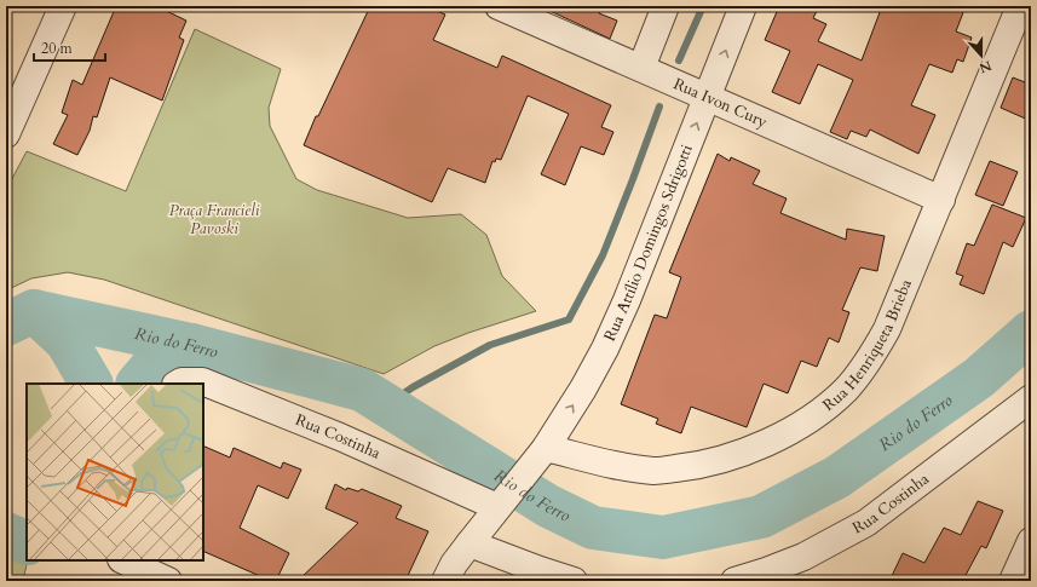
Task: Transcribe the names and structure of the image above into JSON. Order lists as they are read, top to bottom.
{
  "streets": {
    "street": [
      "Rua Ivon Cury",
      "Rua Attílio Domingos Sdrigotti",
      "Rua Henriqueta Brieba",
      "Rua Costinha"
    ]
  },
  "crossings": [
    ["Rua Ivon Cury", "Rua Attílio Domingos Sdrigotti"],
    ["Rua Ivon Cury", "Rua Henriqueta Brieba"],
    ["Rua Attílio Domingos Sdrigotti", "Rua Henriqueta Brieba"],
    ["Rua Attílio Domingos Sdrigotti", "Rua Costinha"]
  ],
  "one_way": ["Rua Attílio Domingos Sdrigotti"],
  "water": ["Rio do Ferro"],
  "parks": ["Praça Francieli Pavoski"],
  "scale_bar": "20 m",
  "north": "bottom"
}
